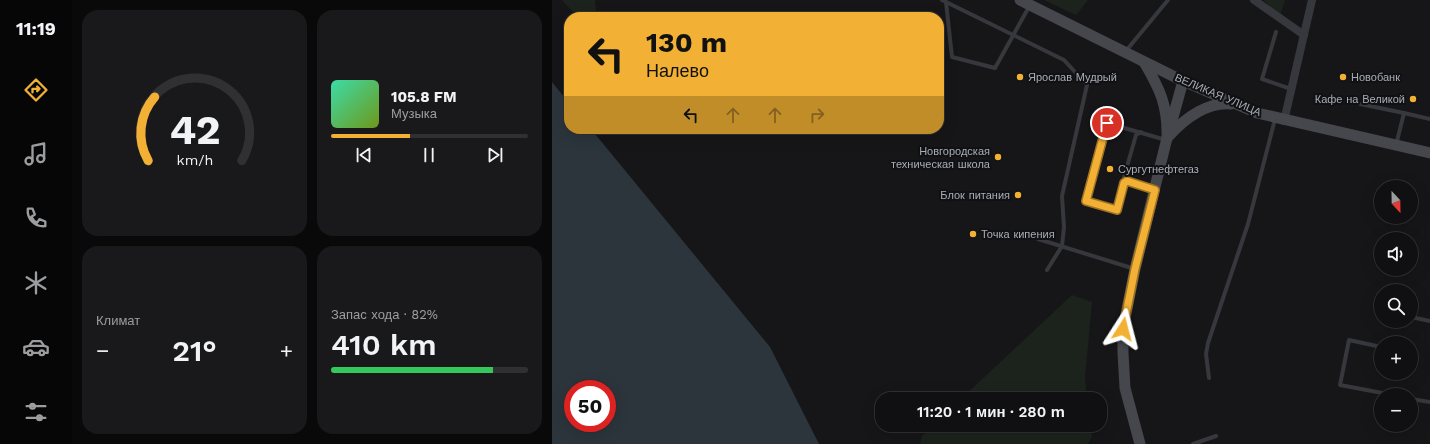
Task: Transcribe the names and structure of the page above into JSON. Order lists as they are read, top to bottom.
{
  "streets": {
    "main road": ["ВЕЛИКАЯ УЛИЦА"]
  },
  "places": [
    "Ярослав Мудрый",
    "Новобанк",
    "Кафе на Великой",
    "Новгородская техническая школа",
    "Сургутнефтегаз",
    "Блок питания",
    "Точка кипения"
  ],
  "north": "bottom",
  "page": {
    "tabs": "11:19",
    "turn": ["130 m", "Налево"],
    "song": ["105.8 FM", "Музыка"],
    "map_buttons": ["+", "−"],
    "tile": [
      "Климат",
      ["Запас хода · 82%", "410 km"]
    ],
    "heat": ["−", "21°", "+"],
    "limit": "50",
    "trip": "11:20 · 1 мин · 280 m",
    "gauge": ["42", "km/h"]
  }
}
